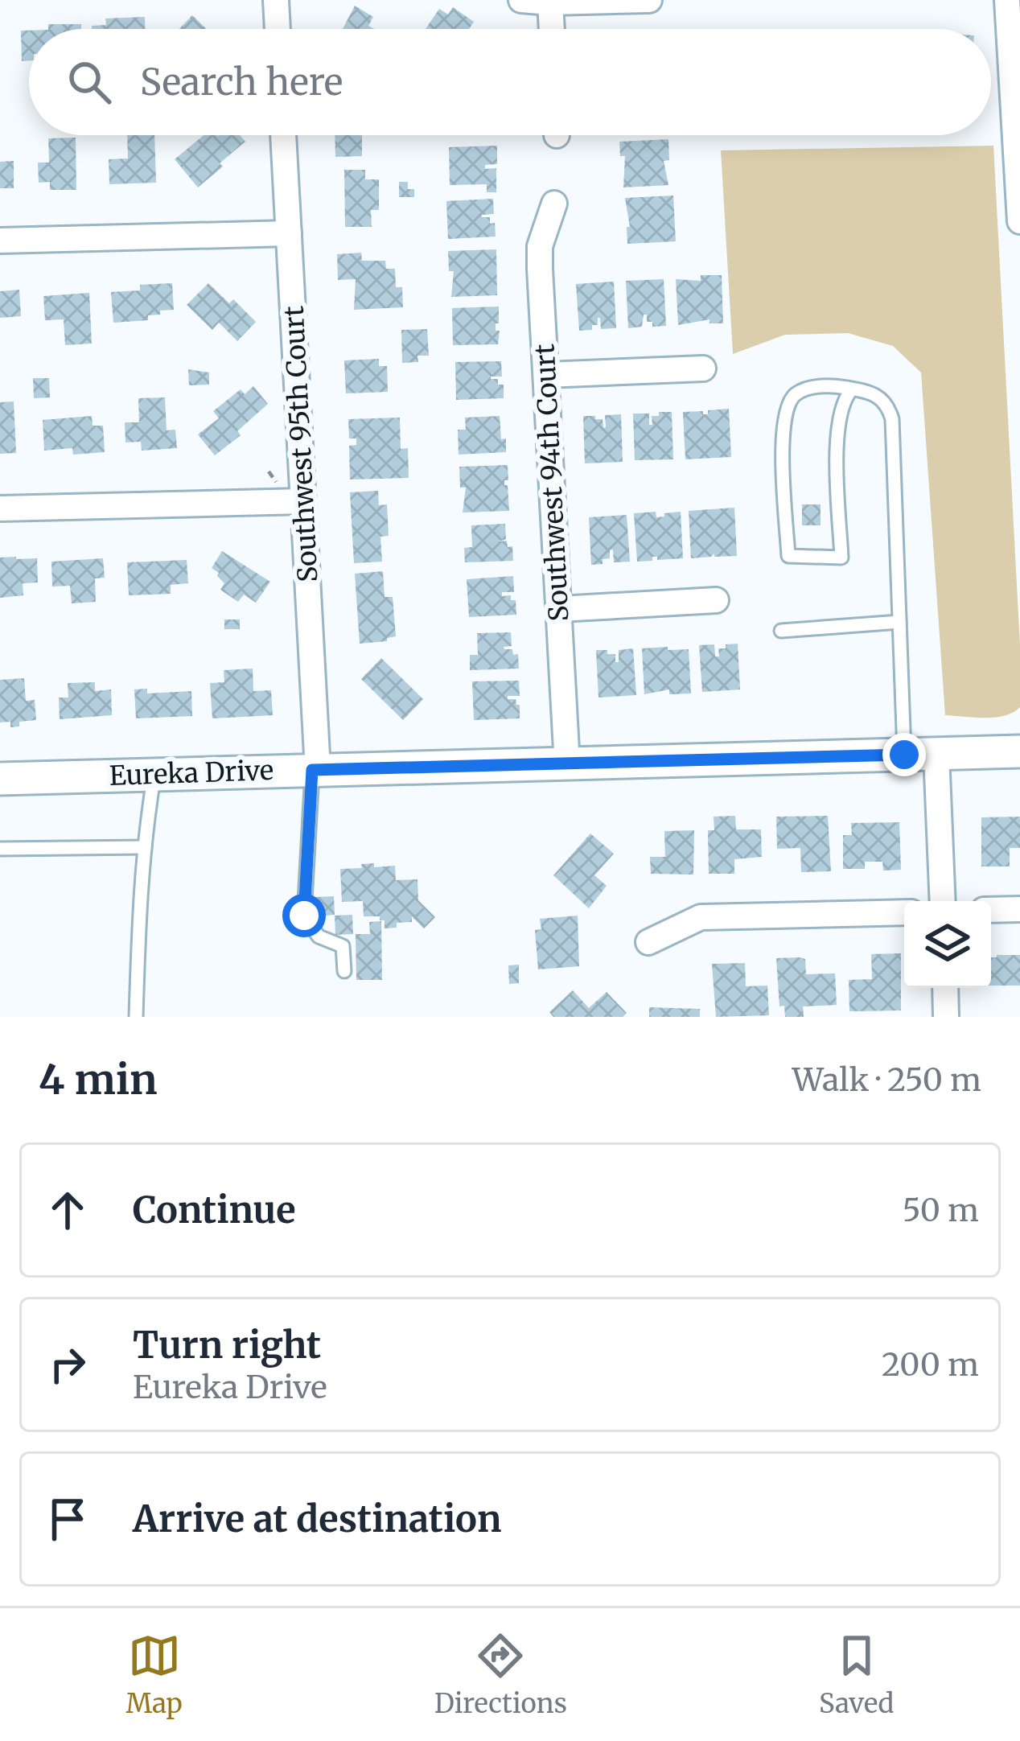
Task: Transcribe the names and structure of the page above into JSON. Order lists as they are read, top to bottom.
{
  "streets": {
    "main road": ["Eureka Drive"],
    "street": ["Southwest 95th Court", "Southwest 94th Court"]
  },
  "crossings": [
    ["Southwest 95th Court", "Eureka Drive"],
    ["Southwest 94th Court", "Eureka Drive"]
  ],
  "page": {
    "search": "Search here",
    "heading": ["4 min", "Walk · 250 m"],
    "list": [
      ["Continue", "50 m"],
      ["Turn right", "Eureka Drive", "200 m"],
      "Arrive at destination"
    ],
    "nav": ["Map", "Directions", "Saved"]
  }
}
